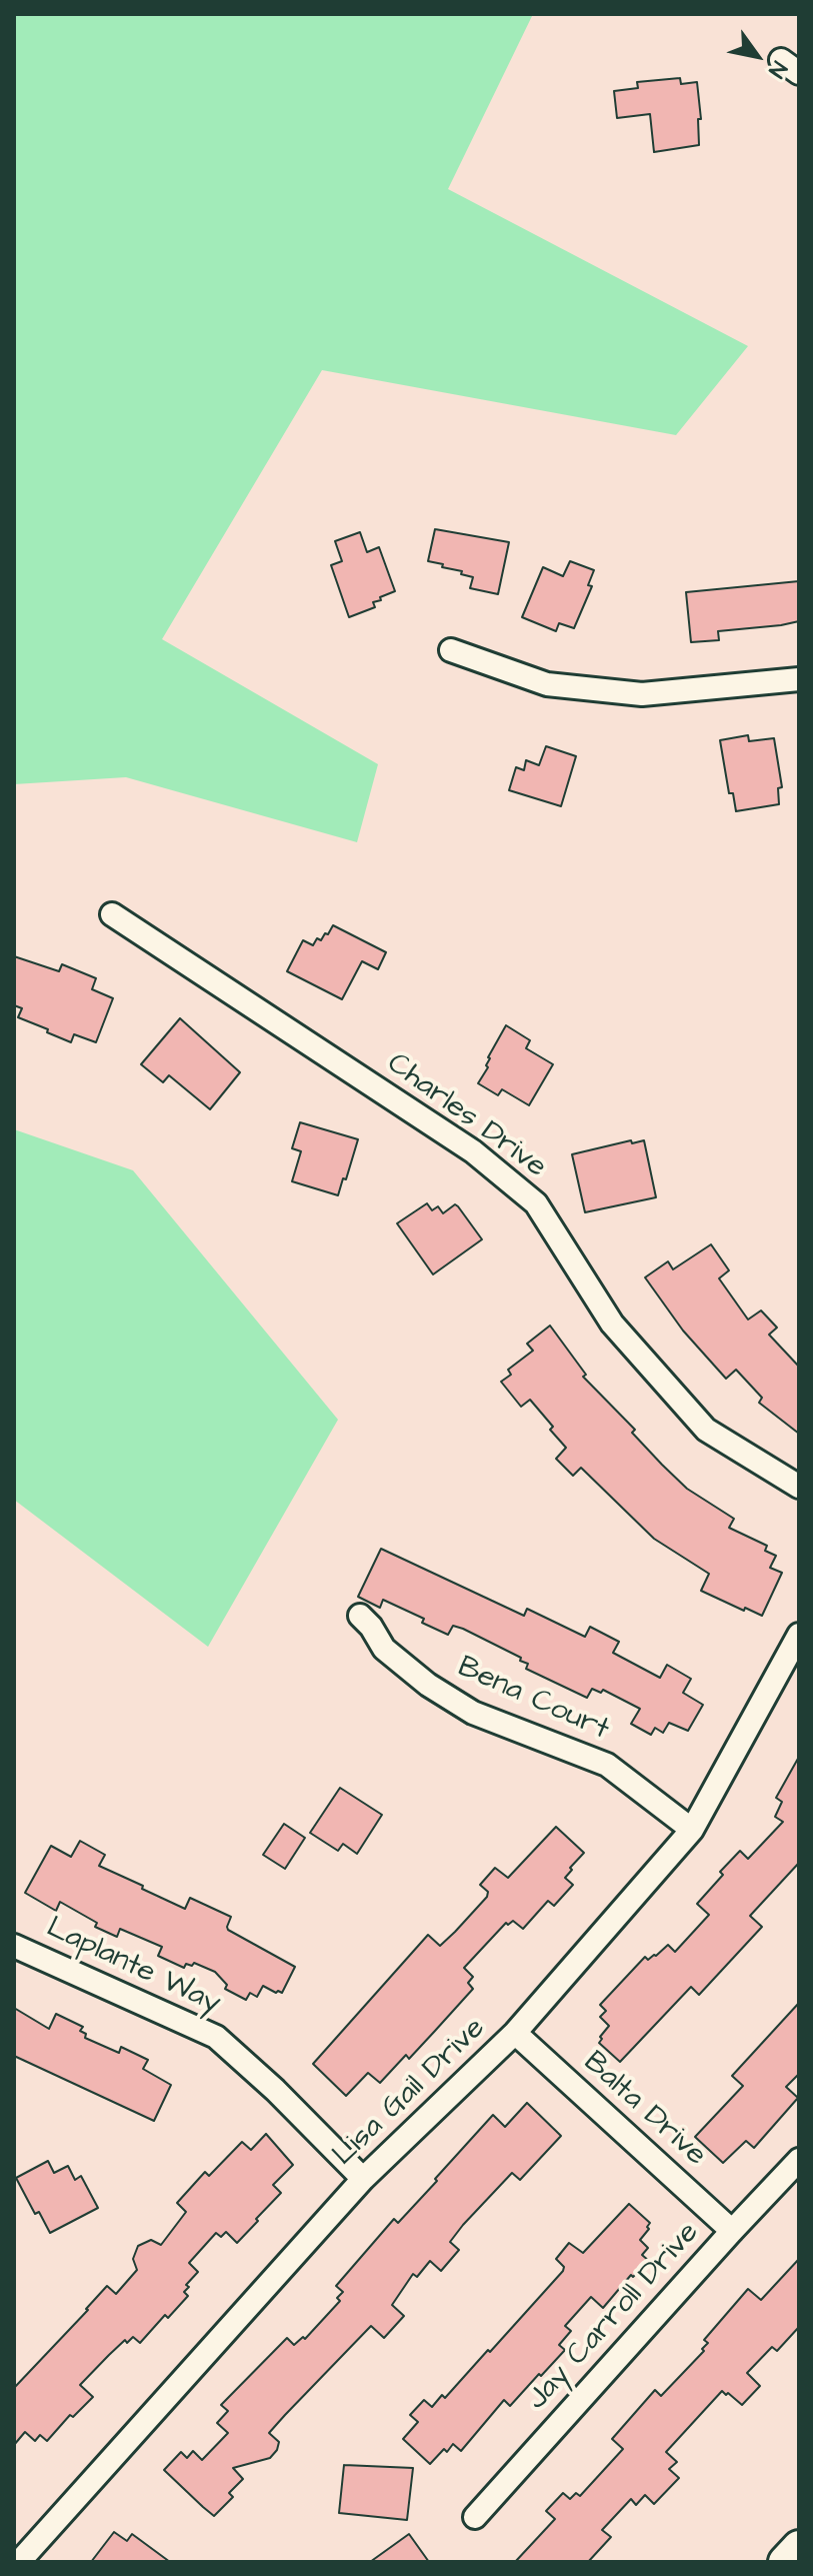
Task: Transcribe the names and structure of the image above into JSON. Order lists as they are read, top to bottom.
{
  "streets": {
    "street": [
      "Charles Drive",
      "Bena Court",
      "Laplante Way",
      "Lisa Gail Drive",
      "Balta Drive",
      "Jay Carroll Drive"
    ]
  },
  "crossings": [
    ["Bena Court", "Lisa Gail Drive"],
    ["Laplante Way", "Lisa Gail Drive"],
    ["Lisa Gail Drive", "Balta Drive"],
    ["Balta Drive", "Jay Carroll Drive"]
  ],
  "north": "bottom right"
}
